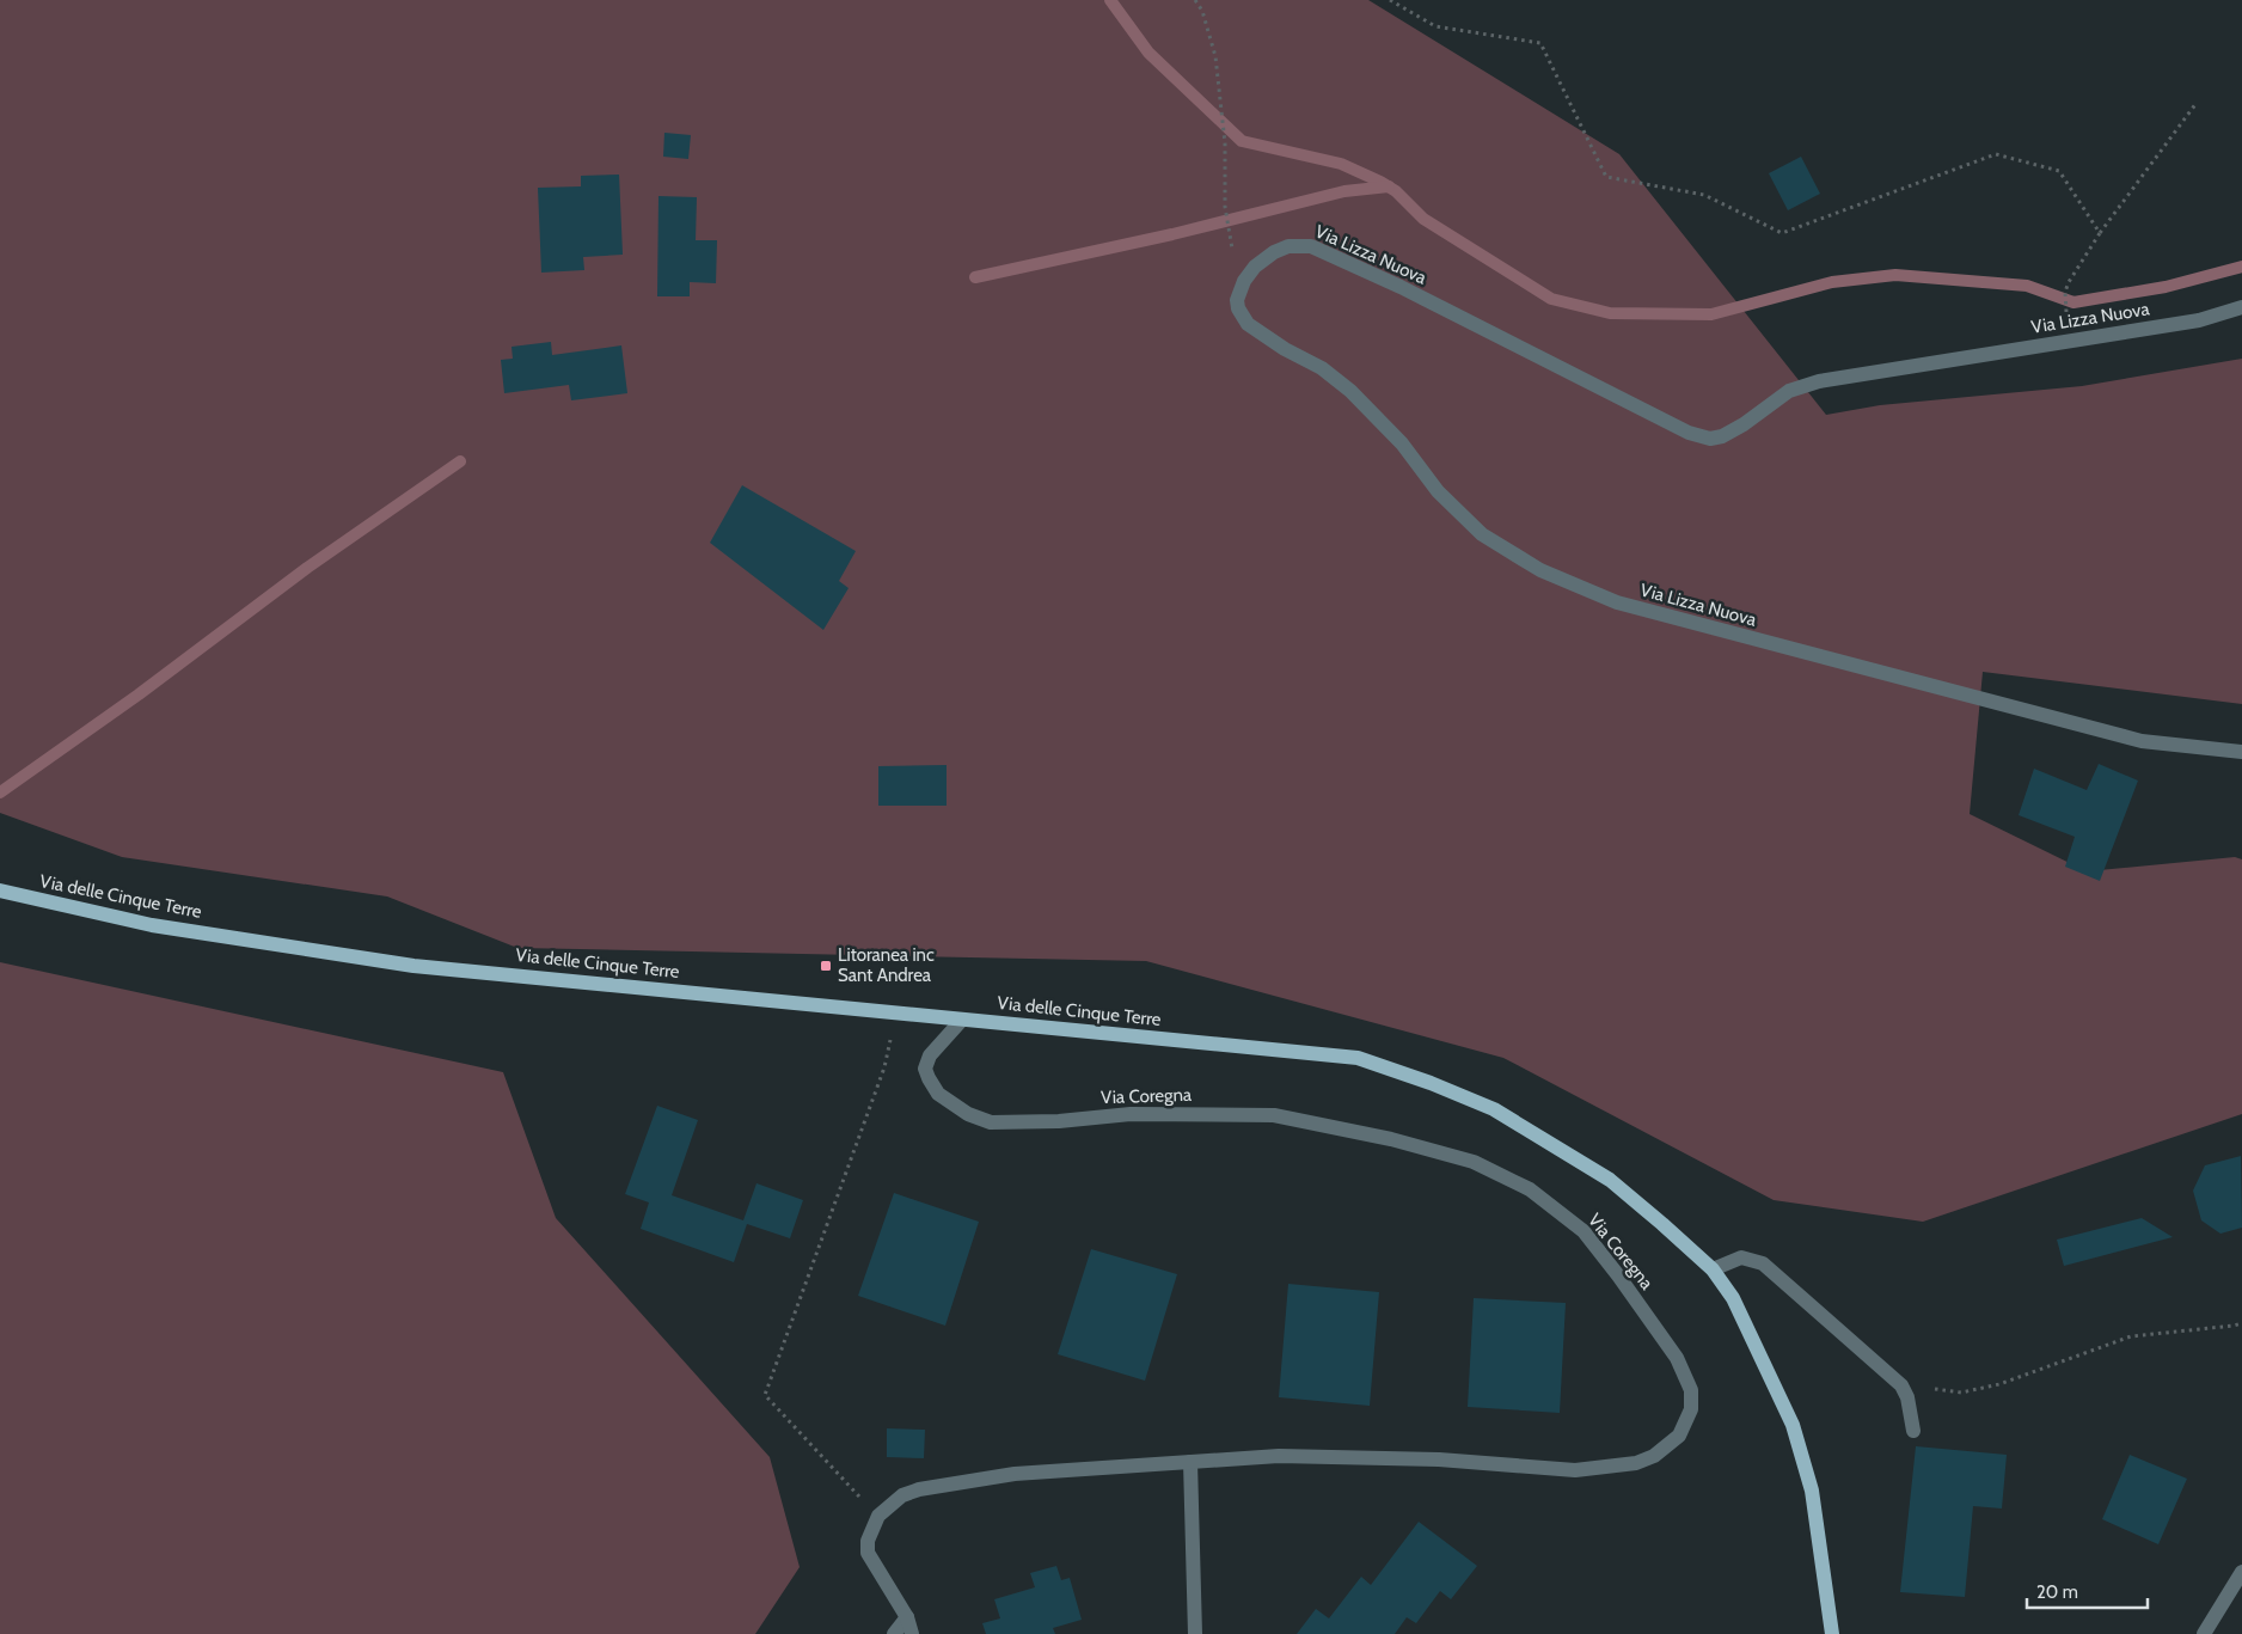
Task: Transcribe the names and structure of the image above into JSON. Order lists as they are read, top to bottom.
{
  "streets": {
    "main road": ["Via delle Cinque Terre"],
    "street": ["Via Lizza Nuova", "Via Coregna"]
  },
  "crossings": [
    ["Via delle Cinque Terre", "Via Coregna"]
  ],
  "places": {
    "transit": ["Litoranea inc Sant Andrea"]
  },
  "scale_bar": "20 m"
}
